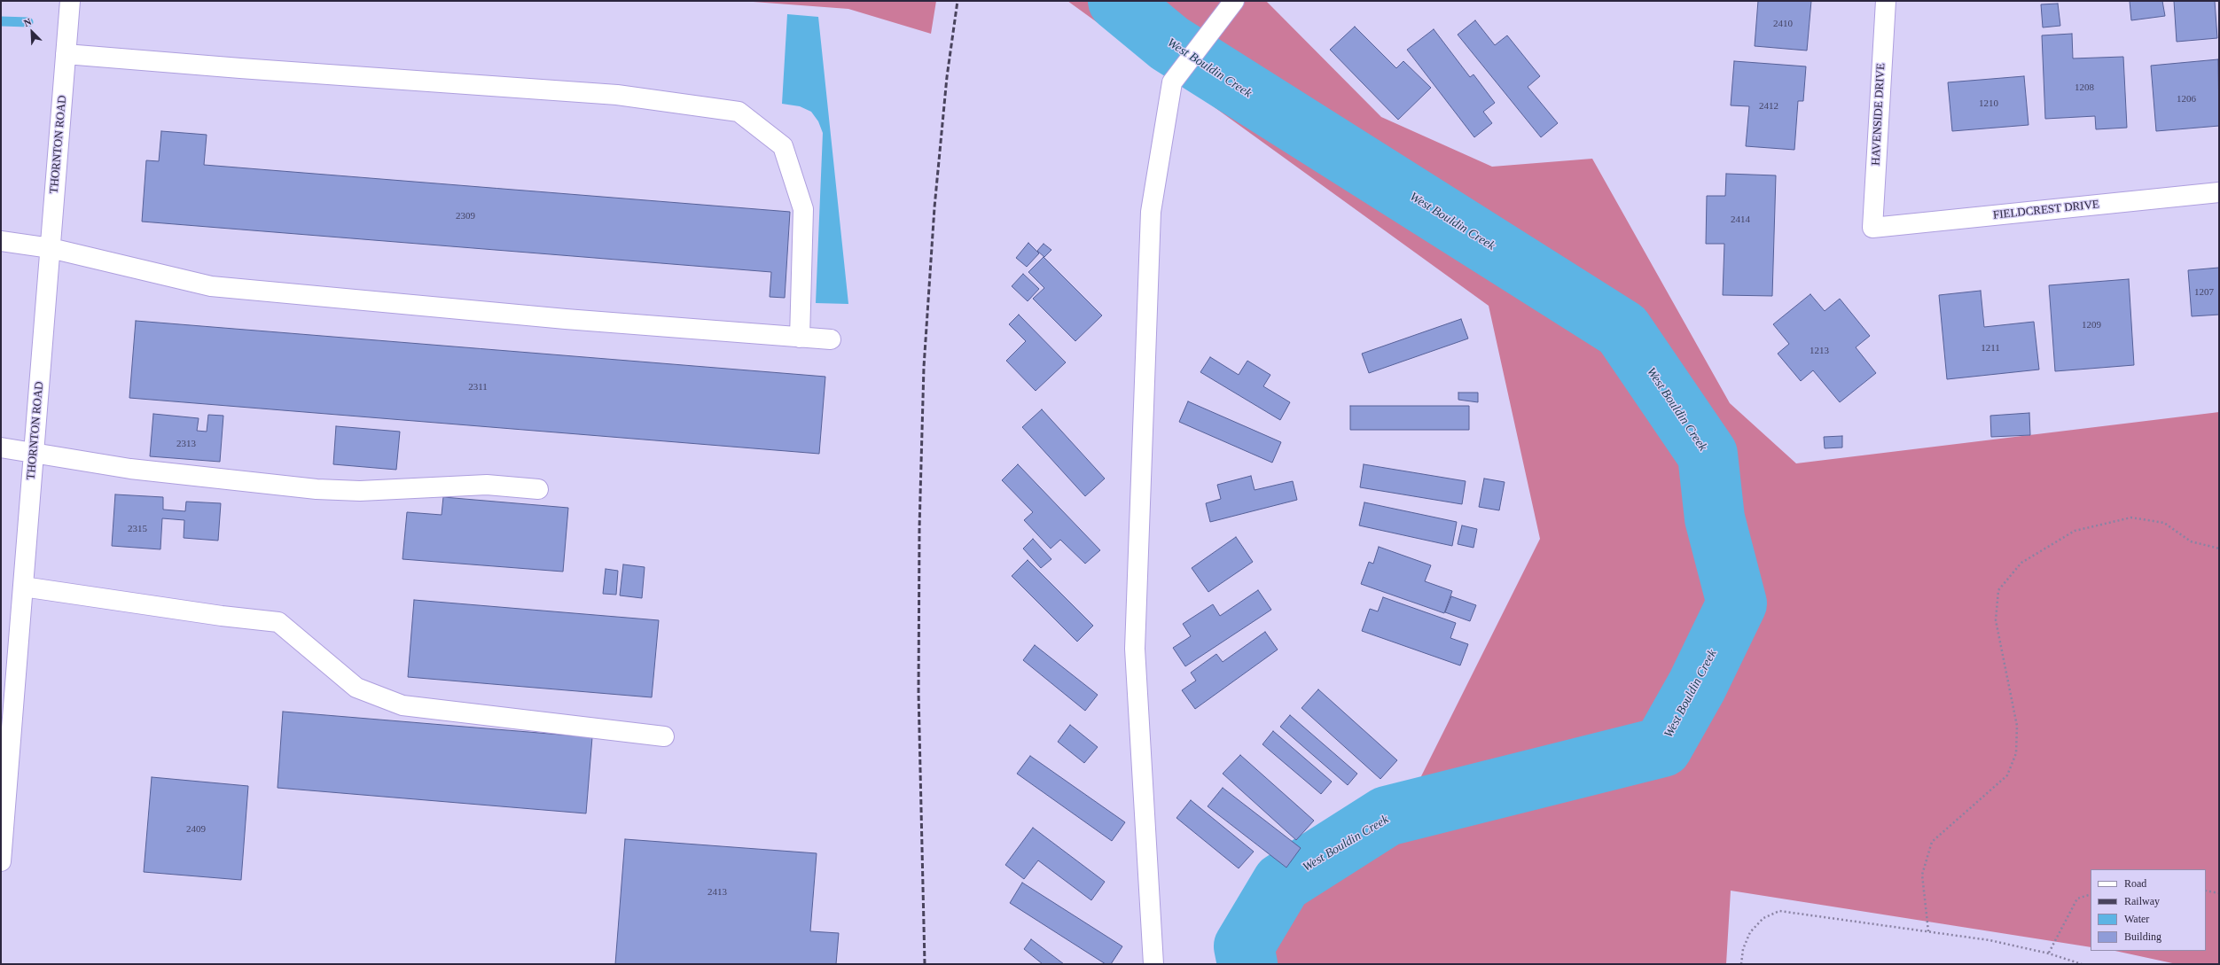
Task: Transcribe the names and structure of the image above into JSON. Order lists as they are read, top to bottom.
{
  "streets": {
    "street": ["HAVENSIDE DRIVE", "THORNTON ROAD", "FIELDCREST DRIVE"]
  },
  "crossings": [
    ["HAVENSIDE DRIVE", "FIELDCREST DRIVE"]
  ],
  "water": ["West Bouldin Creek"],
  "house_numbers": [
    "2410",
    "1208",
    "1206",
    "1210",
    "2412",
    "2309",
    "2414",
    "1207",
    "1209",
    "1211",
    "1213",
    "2311",
    "2313",
    "2315",
    "2409",
    "2413"
  ],
  "legend": [
    "Road",
    "Railway",
    "Water",
    "Building"
  ],
  "north": "top left"
}
